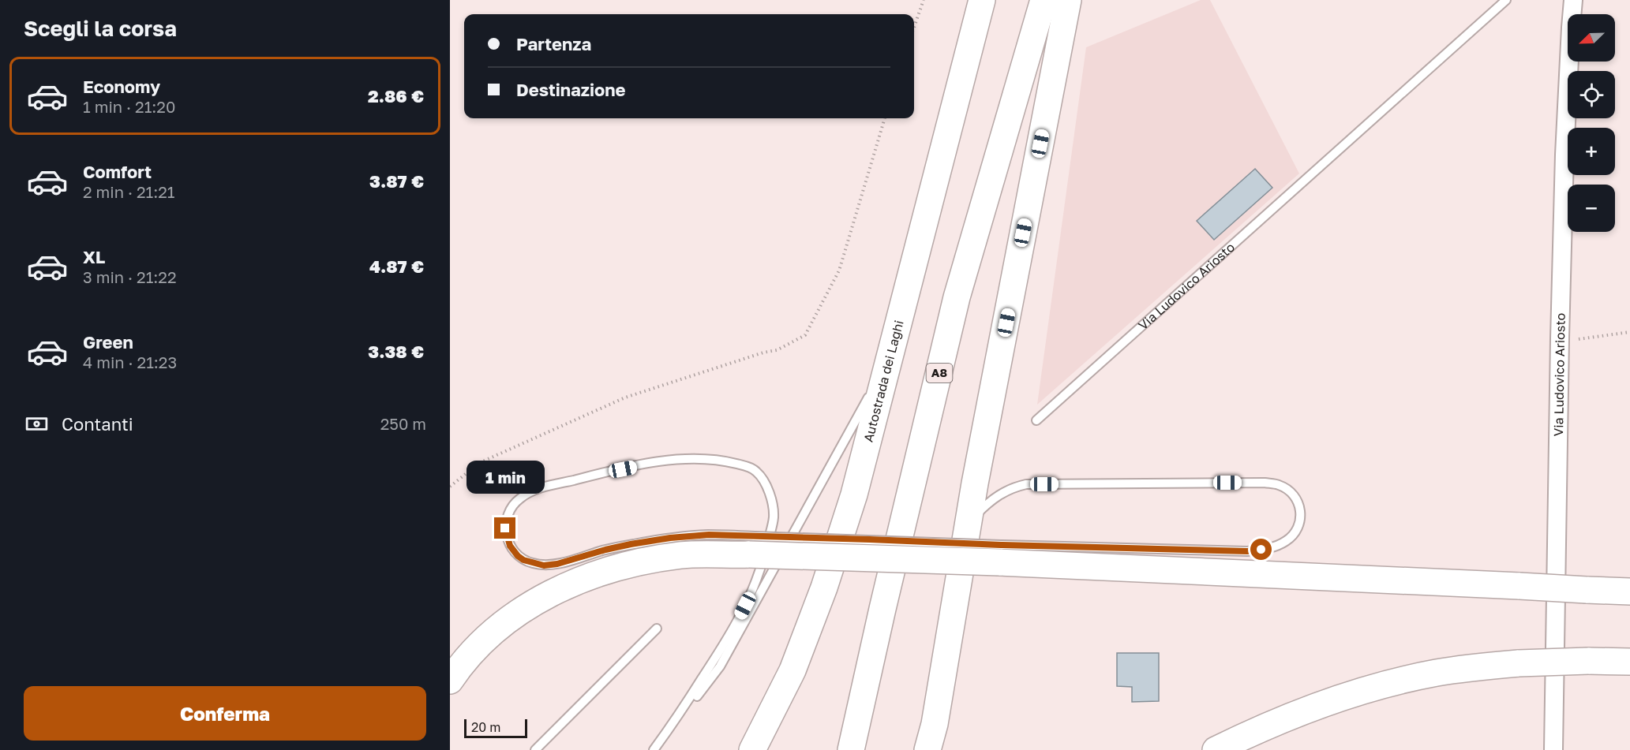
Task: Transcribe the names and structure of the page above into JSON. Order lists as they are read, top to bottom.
{
  "streets": {
    "highway": ["A8", "Autostrada dei Laghi"],
    "street": ["Via Ludovico Ariosto"]
  },
  "scale_bar": "20 m",
  "north": "bottom left",
  "page": {
    "heading": "Scegli la corsa",
    "map_buttons": ["+", "−"],
    "banner": ["Partenza", "Destinazione"],
    "list": [
      {
        "name": "Economy",
        "note": "1 min · 21:20",
        "value": "2.86 €"
      },
      {
        "name": "Comfort",
        "note": "2 min · 21:21",
        "value": "3.87 €"
      },
      {
        "name": "XL",
        "note": "3 min · 21:22",
        "value": "4.87 €"
      },
      {
        "name": "Green",
        "note": "4 min · 21:23",
        "value": "3.38 €"
      }
    ],
    "pay": ["Contanti", "250 m"],
    "bubble": "1 min",
    "buttons": "Conferma",
    "scale": "20 m"
  }
}
